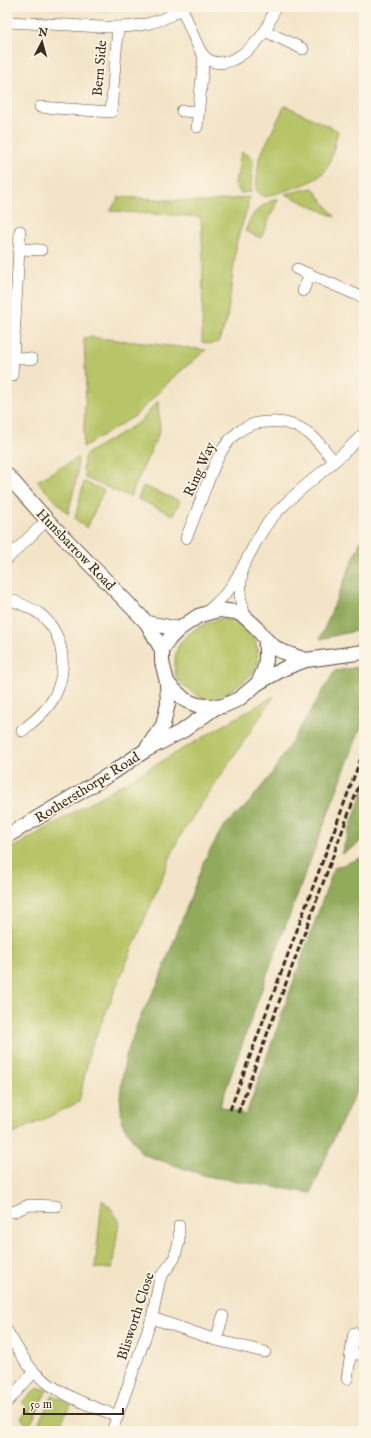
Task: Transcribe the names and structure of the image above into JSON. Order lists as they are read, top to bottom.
{
  "streets": {
    "street": [
      "Bern Side",
      "Ring Way",
      "Hunsbarrow Road",
      "Rothersthorpe Road",
      "Blisworth Close"
    ]
  },
  "crossings": [
    ["Hunsbarrow Road", "Rothersthorpe Road"]
  ],
  "scale_bar": "50 m",
  "north": "top"
}
